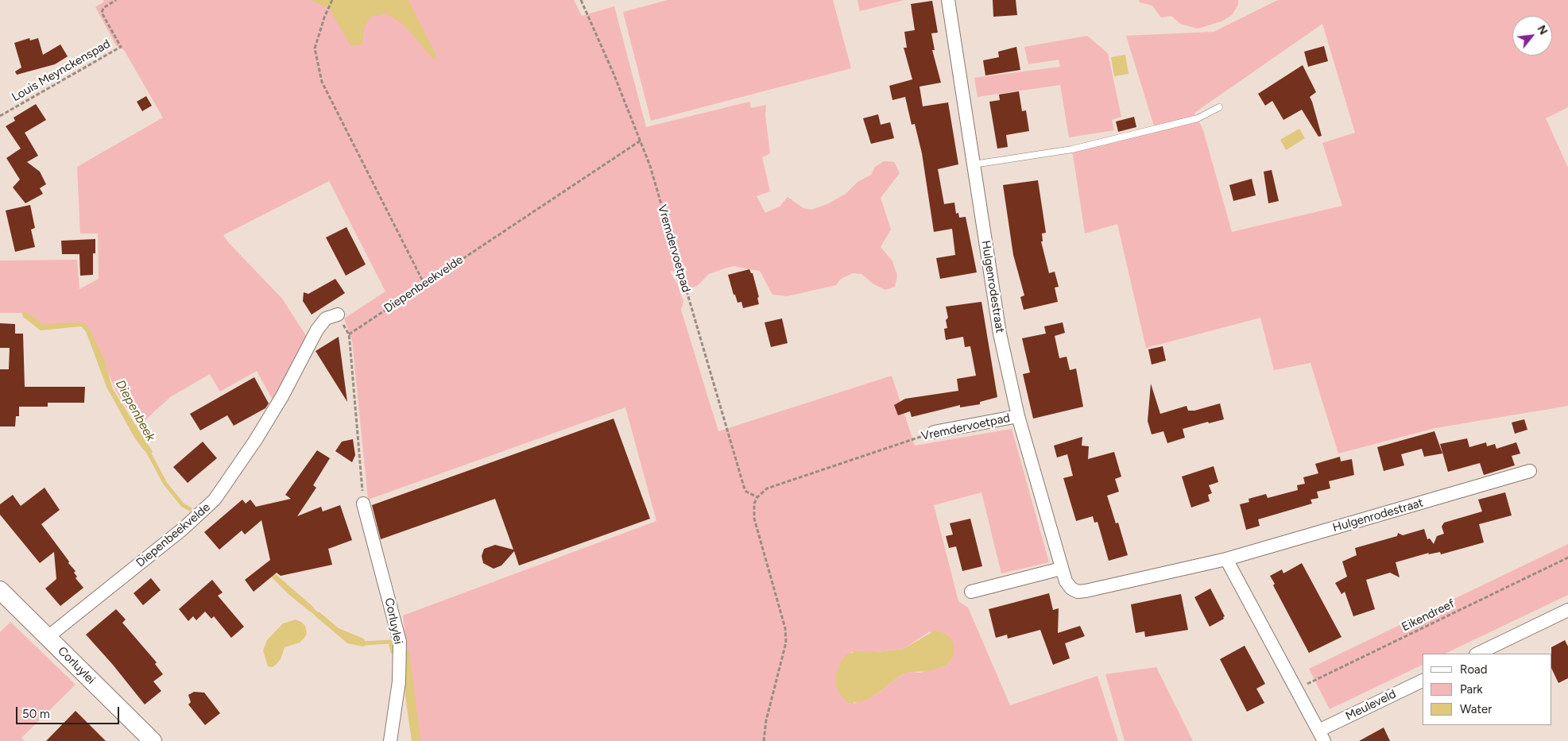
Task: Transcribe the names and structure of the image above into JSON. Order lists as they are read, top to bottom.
{
  "streets": {
    "street": [
      "Vremdervoetpad",
      "Diepenbeekvelde",
      "Hulgenrodestraat",
      "Corluylei",
      "Meuleveld"
    ],
    "path": ["Louis Meynckenspad", "Eikendreef"]
  },
  "crossings": [
    ["Vremdervoetpad", "Diepenbeekvelde"],
    ["Vremdervoetpad", "Hulgenrodestraat"],
    ["Diepenbeekvelde", "Corluylei"]
  ],
  "water": ["Diepenbeek"],
  "legend": ["Road", "Park", "Water"],
  "scale_bar": "50 m",
  "north": "top right"
}
